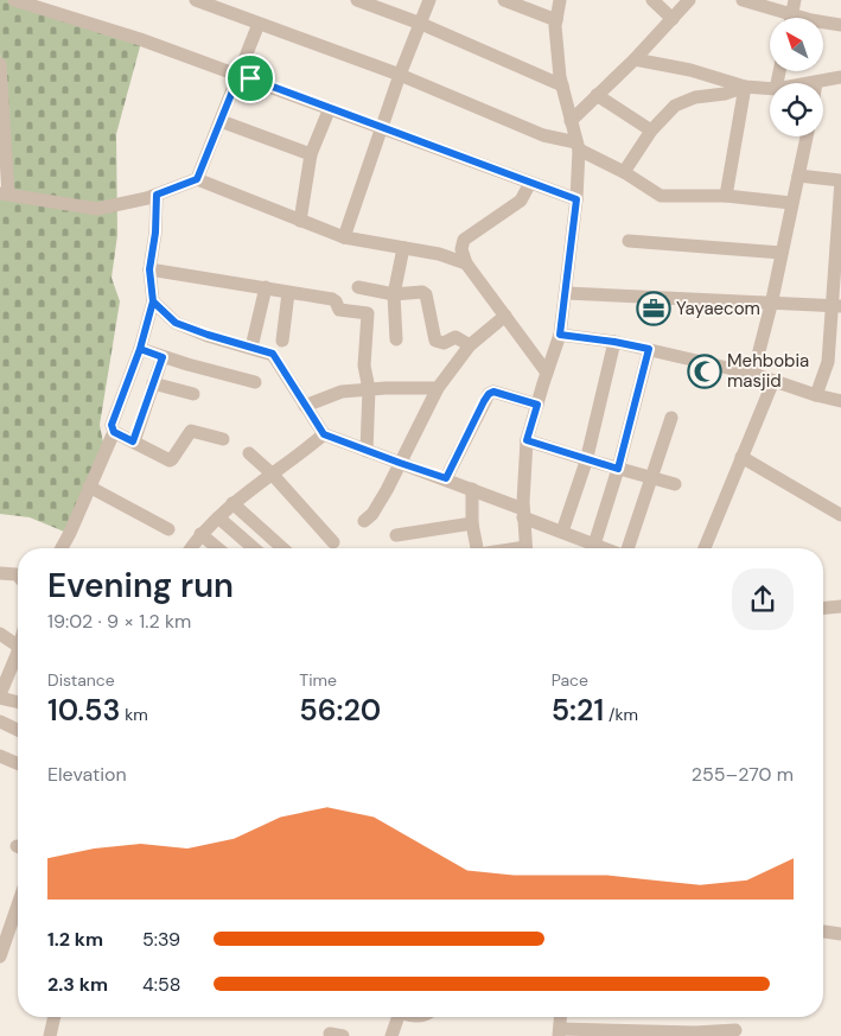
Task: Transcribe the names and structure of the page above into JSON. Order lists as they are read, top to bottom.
{
  "places": {
    "office": ["Yayaecom"],
    "mosque": ["Mehbobia masjid"]
  },
  "north": "top left",
  "page": {
    "heading": ["Evening run", "19:02 · 9 × 1.2 km"],
    "stats": [
      ["Distance", "10.53 km"],
      ["Time", "56:20"],
      ["Pace", "5:21 /km"]
    ],
    "chart": ["Elevation", "255–270 m"],
    "list": [
      {
        "name": "1.2 km",
        "note": "5:39"
      },
      {
        "name": "2.3 km",
        "note": "4:58"
      }
    ]
  }
}
